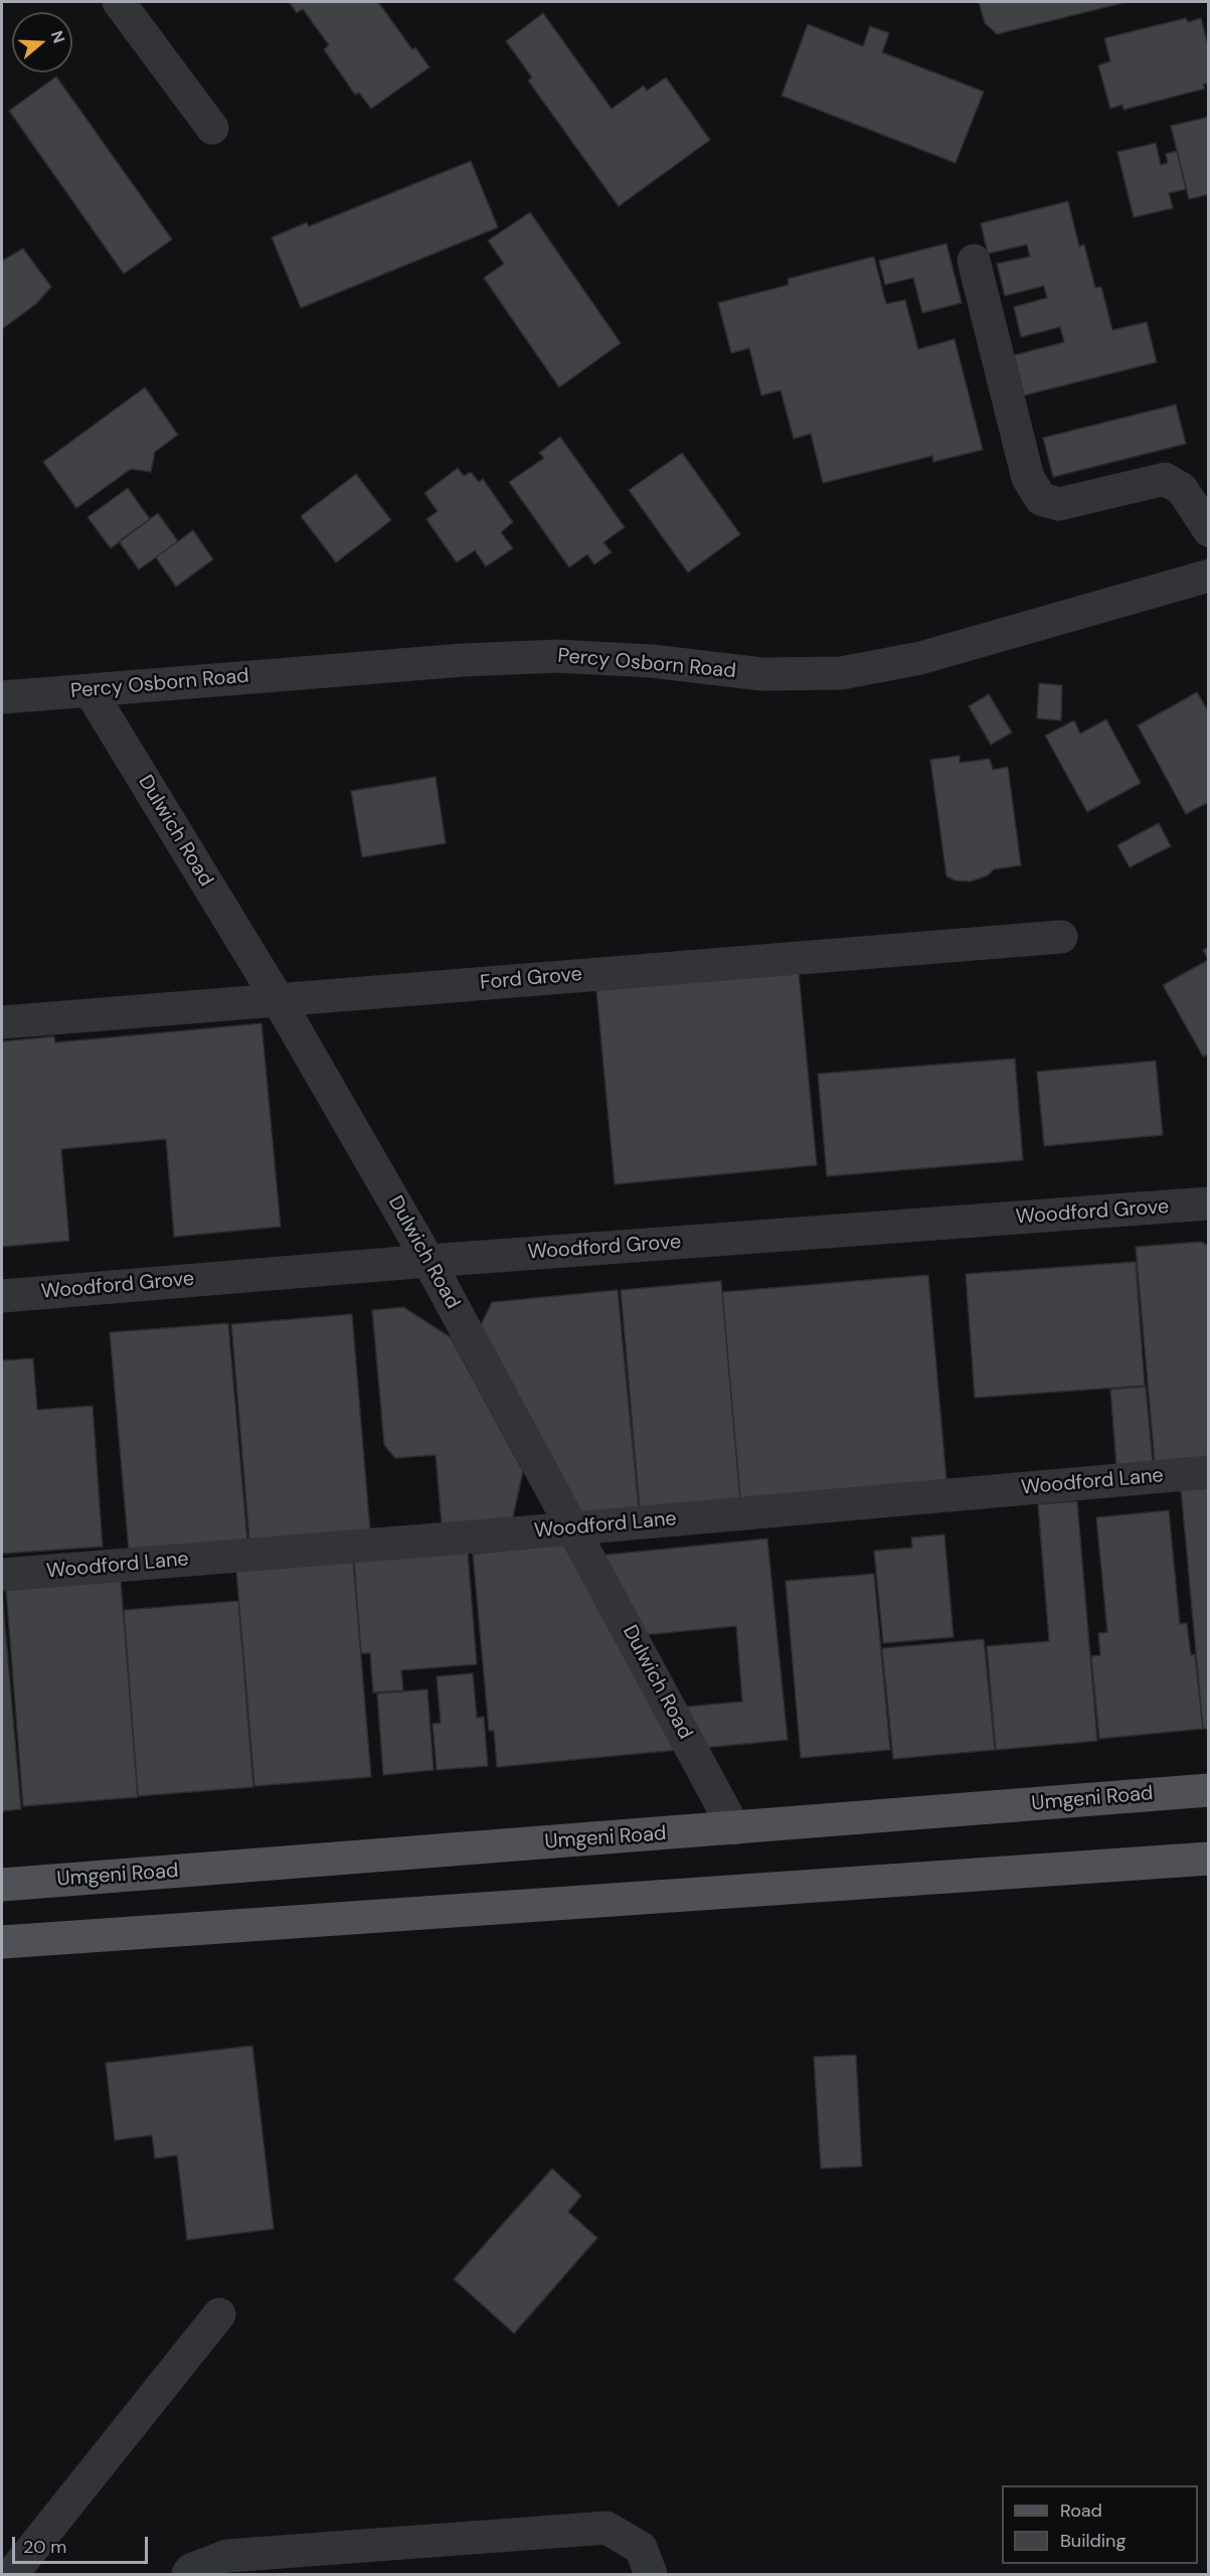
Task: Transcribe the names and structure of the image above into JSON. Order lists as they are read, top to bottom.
{
  "streets": {
    "main road": ["Umgeni Road"],
    "street": [
      "Percy Osborn Road",
      "Dulwich Road",
      "Ford Grove",
      "Woodford Grove",
      "Woodford Lane"
    ]
  },
  "crossings": [
    ["Percy Osborn Road", "Dulwich Road"],
    ["Dulwich Road", "Ford Grove"],
    ["Dulwich Road", "Woodford Grove"],
    ["Dulwich Road", "Woodford Lane"],
    ["Dulwich Road", "Umgeni Road"]
  ],
  "legend": ["Road", "Building"],
  "scale_bar": "20 m",
  "north": "right"
}
